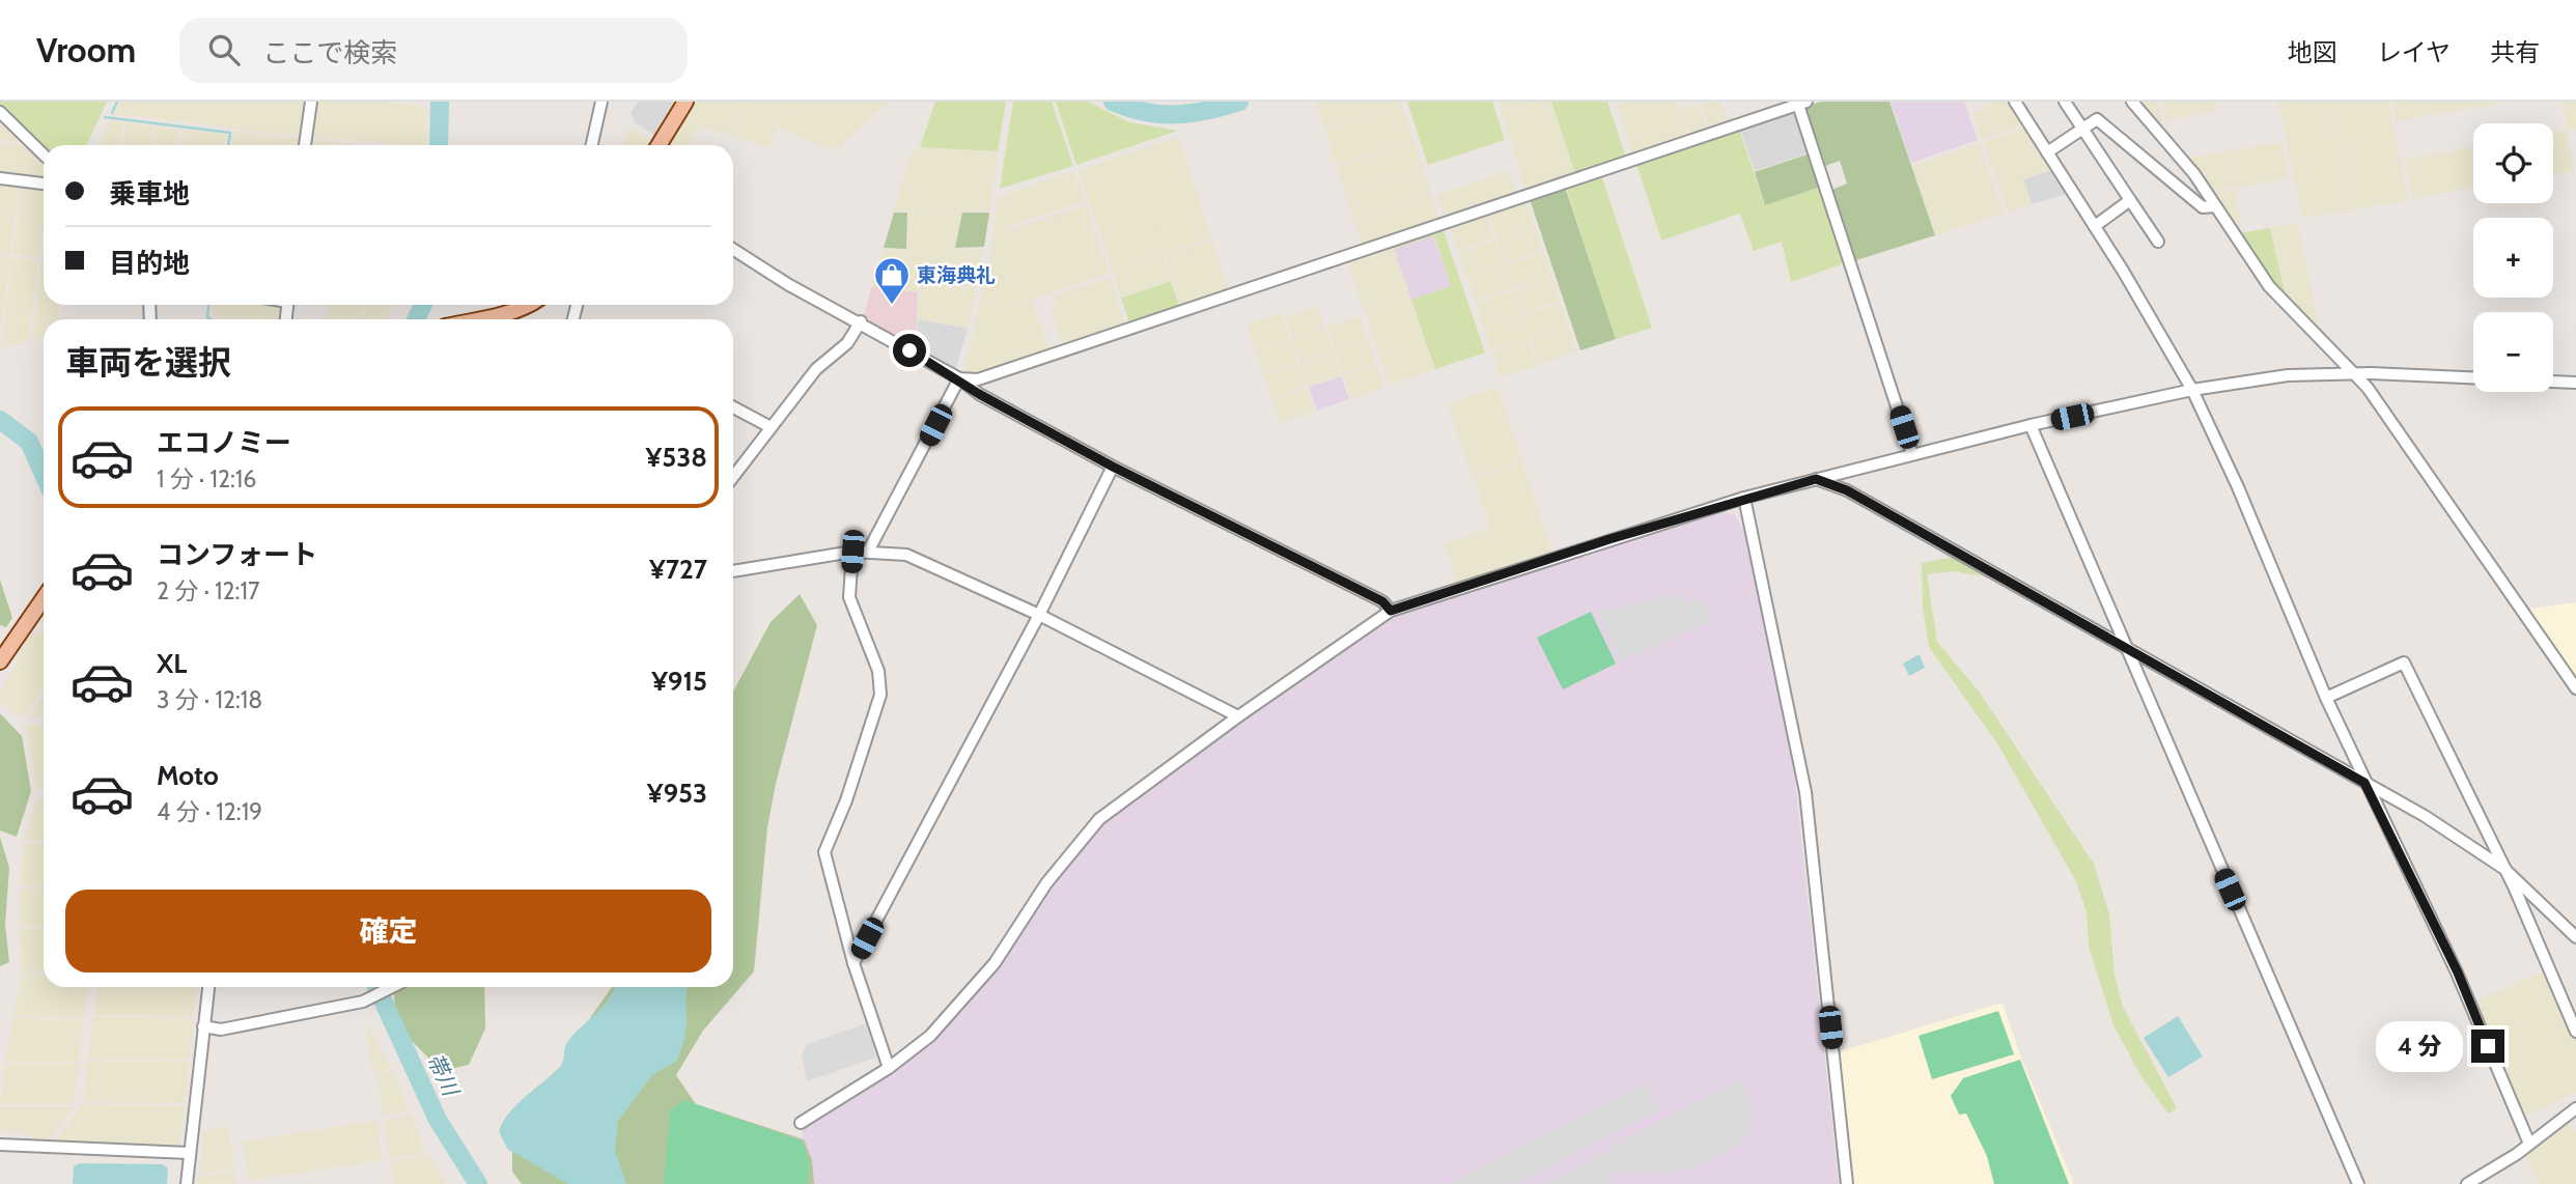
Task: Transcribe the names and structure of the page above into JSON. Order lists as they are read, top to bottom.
{
  "water": ["帯川"],
  "places": {
    "shop": ["東海典礼"]
  },
  "page": {
    "header": "Vroom",
    "search": "ここで検索",
    "nav": ["地図", "レイヤ", "共有"],
    "map_buttons": ["+", "−"],
    "banner": ["乗車地", "目的地"],
    "heading": "車両を選択",
    "list": [
      {
        "name": "エコノミー",
        "note": "1 分 · 12:16",
        "value": "¥538"
      },
      {
        "name": "コンフォート",
        "note": "2 分 · 12:17",
        "value": "¥727"
      },
      {
        "name": "XL",
        "note": "3 分 · 12:18",
        "value": "¥915"
      },
      {
        "name": "Moto",
        "note": "4 分 · 12:19",
        "value": "¥953"
      }
    ],
    "buttons": "確定",
    "bubble": "4 分"
  }
}
